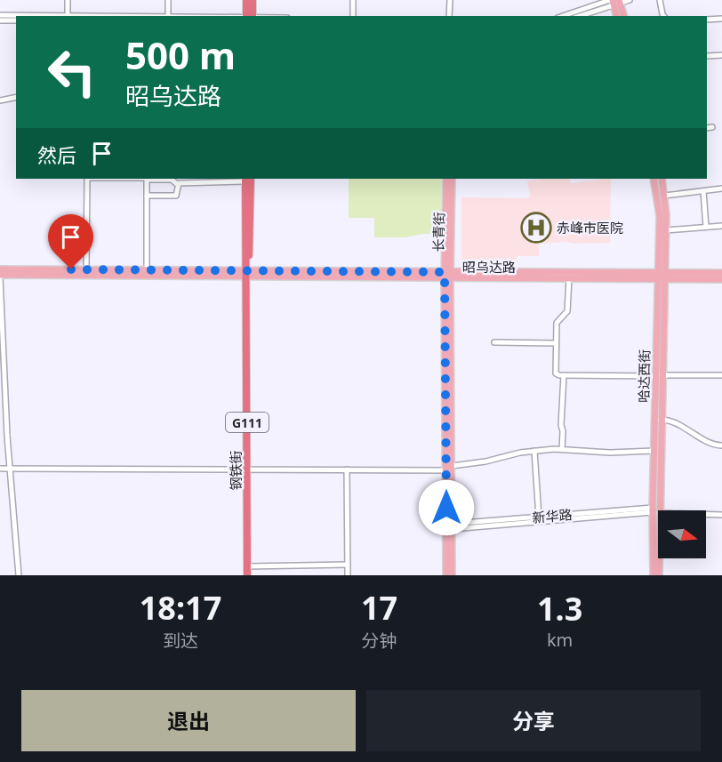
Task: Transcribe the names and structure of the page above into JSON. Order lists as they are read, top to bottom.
{
  "streets": {
    "highway": ["G111", "钢铁街"],
    "main road": ["长青街", "昭乌达路", "哈达西街"],
    "street": ["新华路"]
  },
  "crossings": [
    ["长青街", "昭乌达路"],
    ["长青街", "新华路"],
    ["昭乌达路", "哈达西街"],
    ["昭乌达路", "钢铁街"],
    ["哈达西街", "新华路"]
  ],
  "places": {
    "hospital": ["赤峰市医院"]
  },
  "north": "right",
  "page": {
    "turn": ["500 m", "昭乌达路"],
    "then": "然后",
    "eta": [
      "18:17",
      "到达",
      "17",
      "分钟",
      "1.3",
      "km"
    ],
    "buttons": ["退出", "分享"]
  }
}
